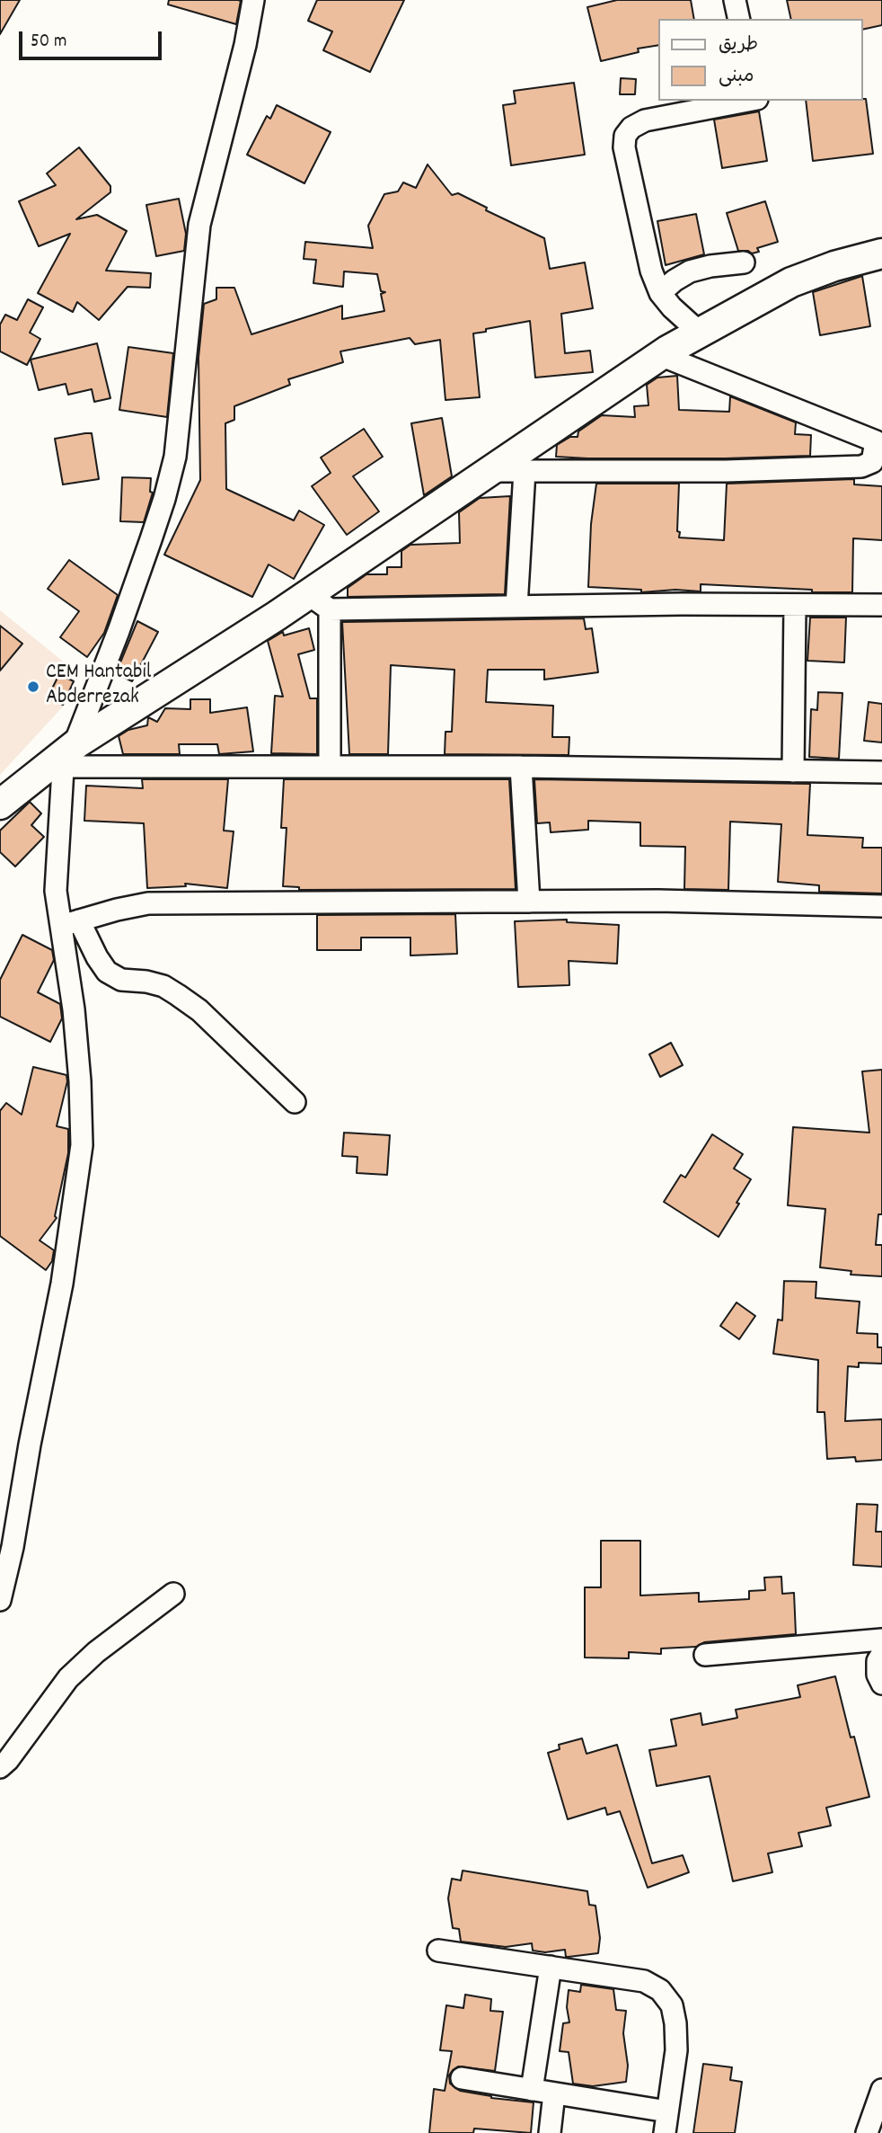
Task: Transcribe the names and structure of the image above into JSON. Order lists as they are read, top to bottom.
{
  "places": ["CEM Hantabil Abderrezak"],
  "legend": ["طريق", "مبنى"],
  "scale_bar": "50 m"
}
